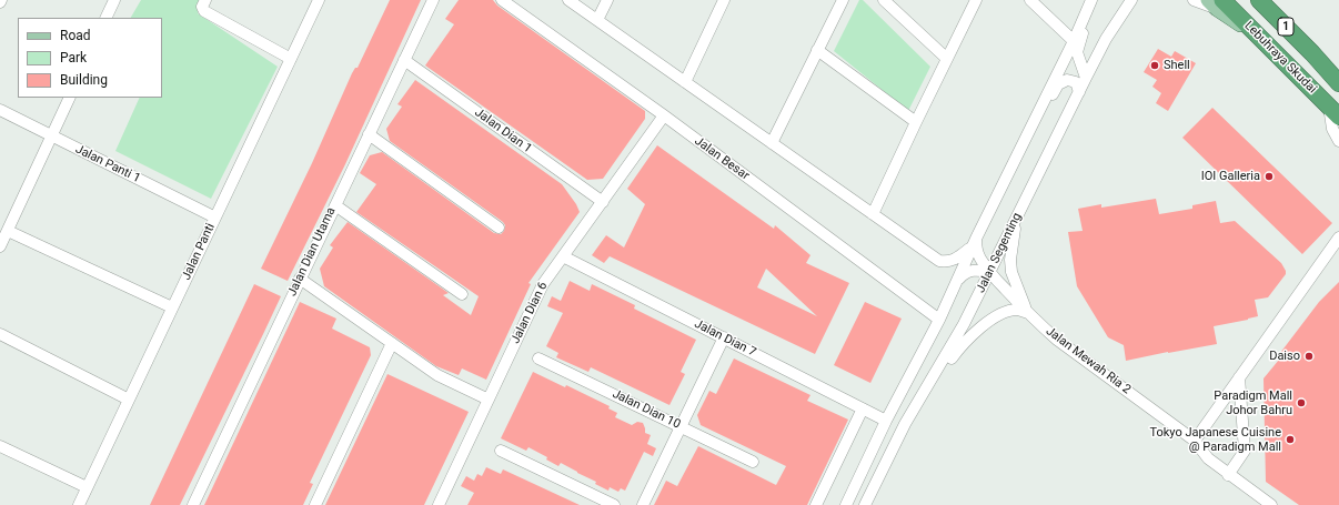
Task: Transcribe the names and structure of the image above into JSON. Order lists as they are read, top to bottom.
{
  "streets": {
    "highway": ["1", "Lebuhraya Skudai"],
    "street": [
      "Jalan Dian 1",
      "Jalan Besar",
      "Jalan Panti 1",
      "Jalan Panti",
      "Jalan Dian Utama",
      "Jalan Segenting",
      "Jalan Dian 6",
      "Jalan Dian 7",
      "Jalan Mewah Ria 2",
      "Jalan Dian 10"
    ]
  },
  "crossings": [
    ["Jalan Dian 1", "Jalan Dian Utama"],
    ["Jalan Dian 1", "Jalan Dian 6"],
    ["Jalan Besar", "Jalan Dian 6"],
    ["Jalan Panti 1", "Jalan Panti"],
    ["Jalan Segenting", "Jalan Mewah Ria 2"],
    ["Jalan Dian 6", "Jalan Dian 7"]
  ],
  "places": [
    "Shell",
    "IOI Galleria",
    "Daiso",
    "Paradigm Mall Johor Bahru",
    "Tokyo Japanese Cuisine @ Paradigm Mall"
  ],
  "legend": ["Road", "Park", "Building"]
}
